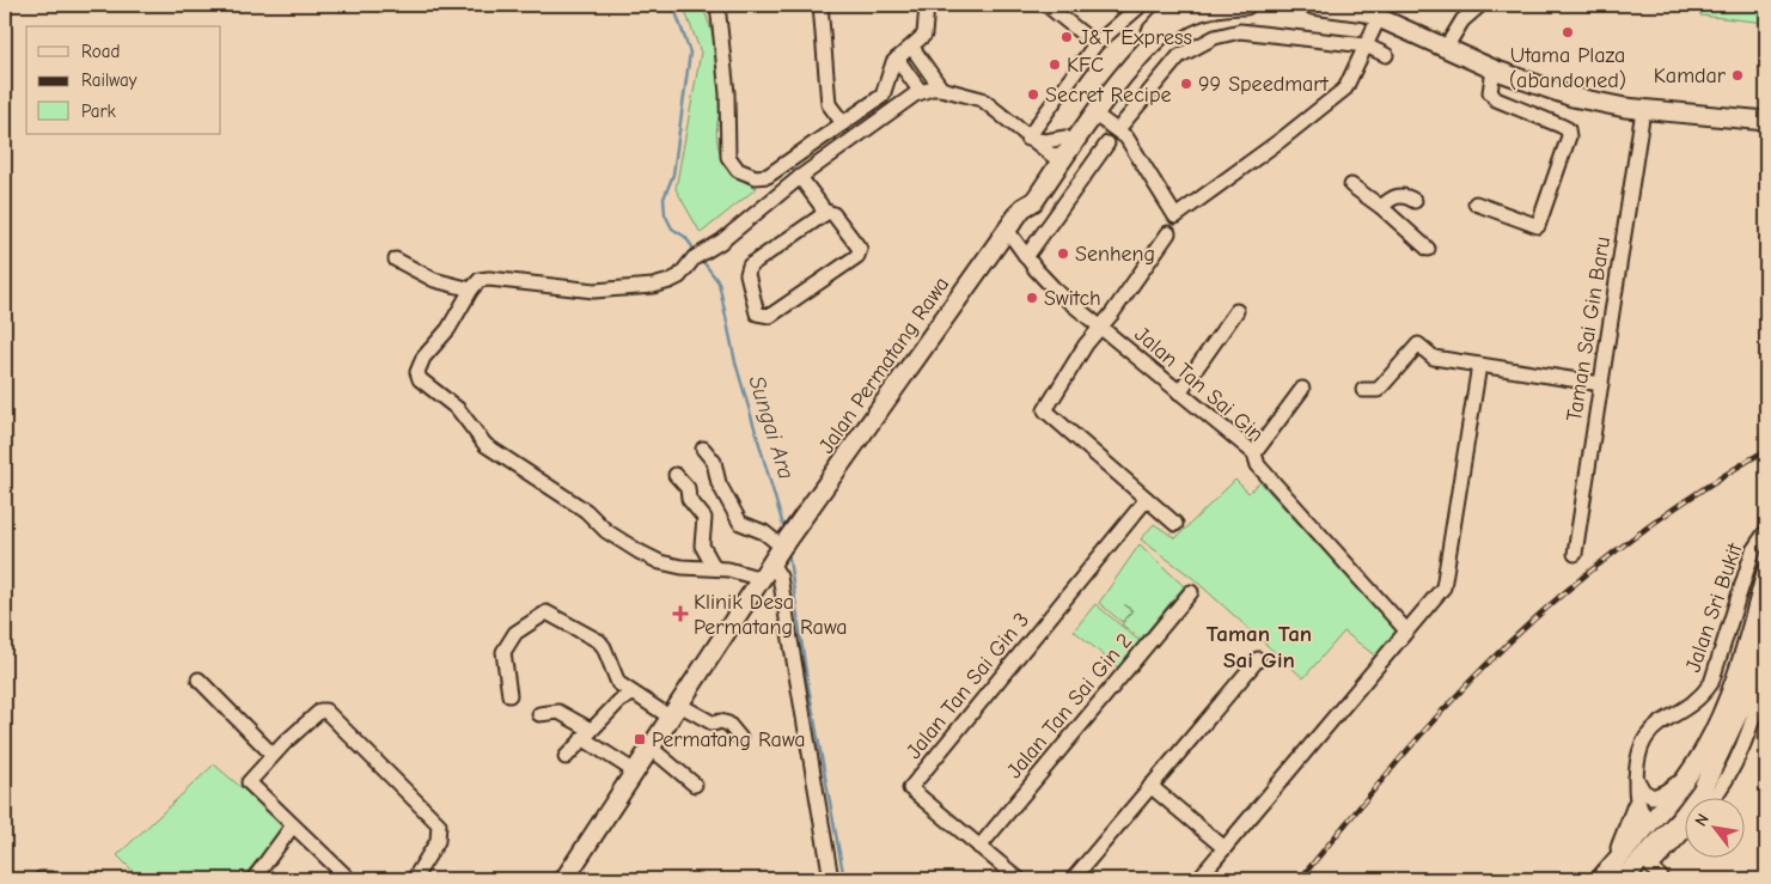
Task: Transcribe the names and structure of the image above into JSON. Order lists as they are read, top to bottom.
{
  "streets": {
    "main road": ["Jalan Permatang Rawa"],
    "street": [
      "Taman Sai Gin Baru",
      "Jalan Tan Sai Gin",
      "Jalan Sri Bukit",
      "Jalan Tan Sai Gin 3",
      "Jalan Tan Sai Gin 2"
    ]
  },
  "crossings": [
    ["Jalan Permatang Rawa", "Jalan Tan Sai Gin"],
    ["Jalan Tan Sai Gin 3", "Jalan Tan Sai Gin 2"]
  ],
  "districts": ["Taman Tan Sai Gin"],
  "water": ["Sungai Ara"],
  "places": {
    "other": [
      "Utama Plaza (abandoned)",
      "J&T Express",
      "KFC",
      "Kamdar",
      "99 Speedmart",
      "Secret Recipe",
      "Senheng",
      "Switch"
    ],
    "health": ["Klinik Desa Permatang Rawa"],
    "transit": ["Permatang Rawa"]
  },
  "legend": ["Road", "Railway", "Park"],
  "north": "top left"
}
